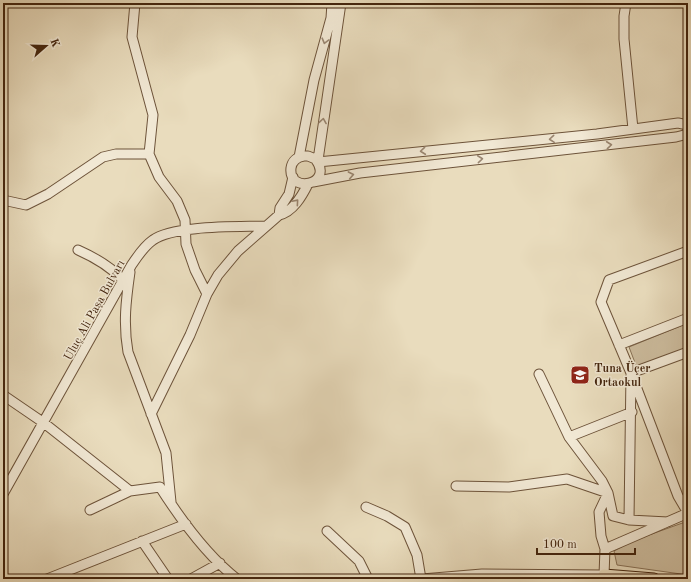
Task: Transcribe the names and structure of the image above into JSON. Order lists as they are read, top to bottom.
{
  "streets": {
    "street": ["Uluç Ali Paşa Bulvarı"]
  },
  "places": {
    "school or university": ["Tuna Üçer Ortaokul"]
  },
  "scale_bar": "100 m",
  "north": "right"
}
